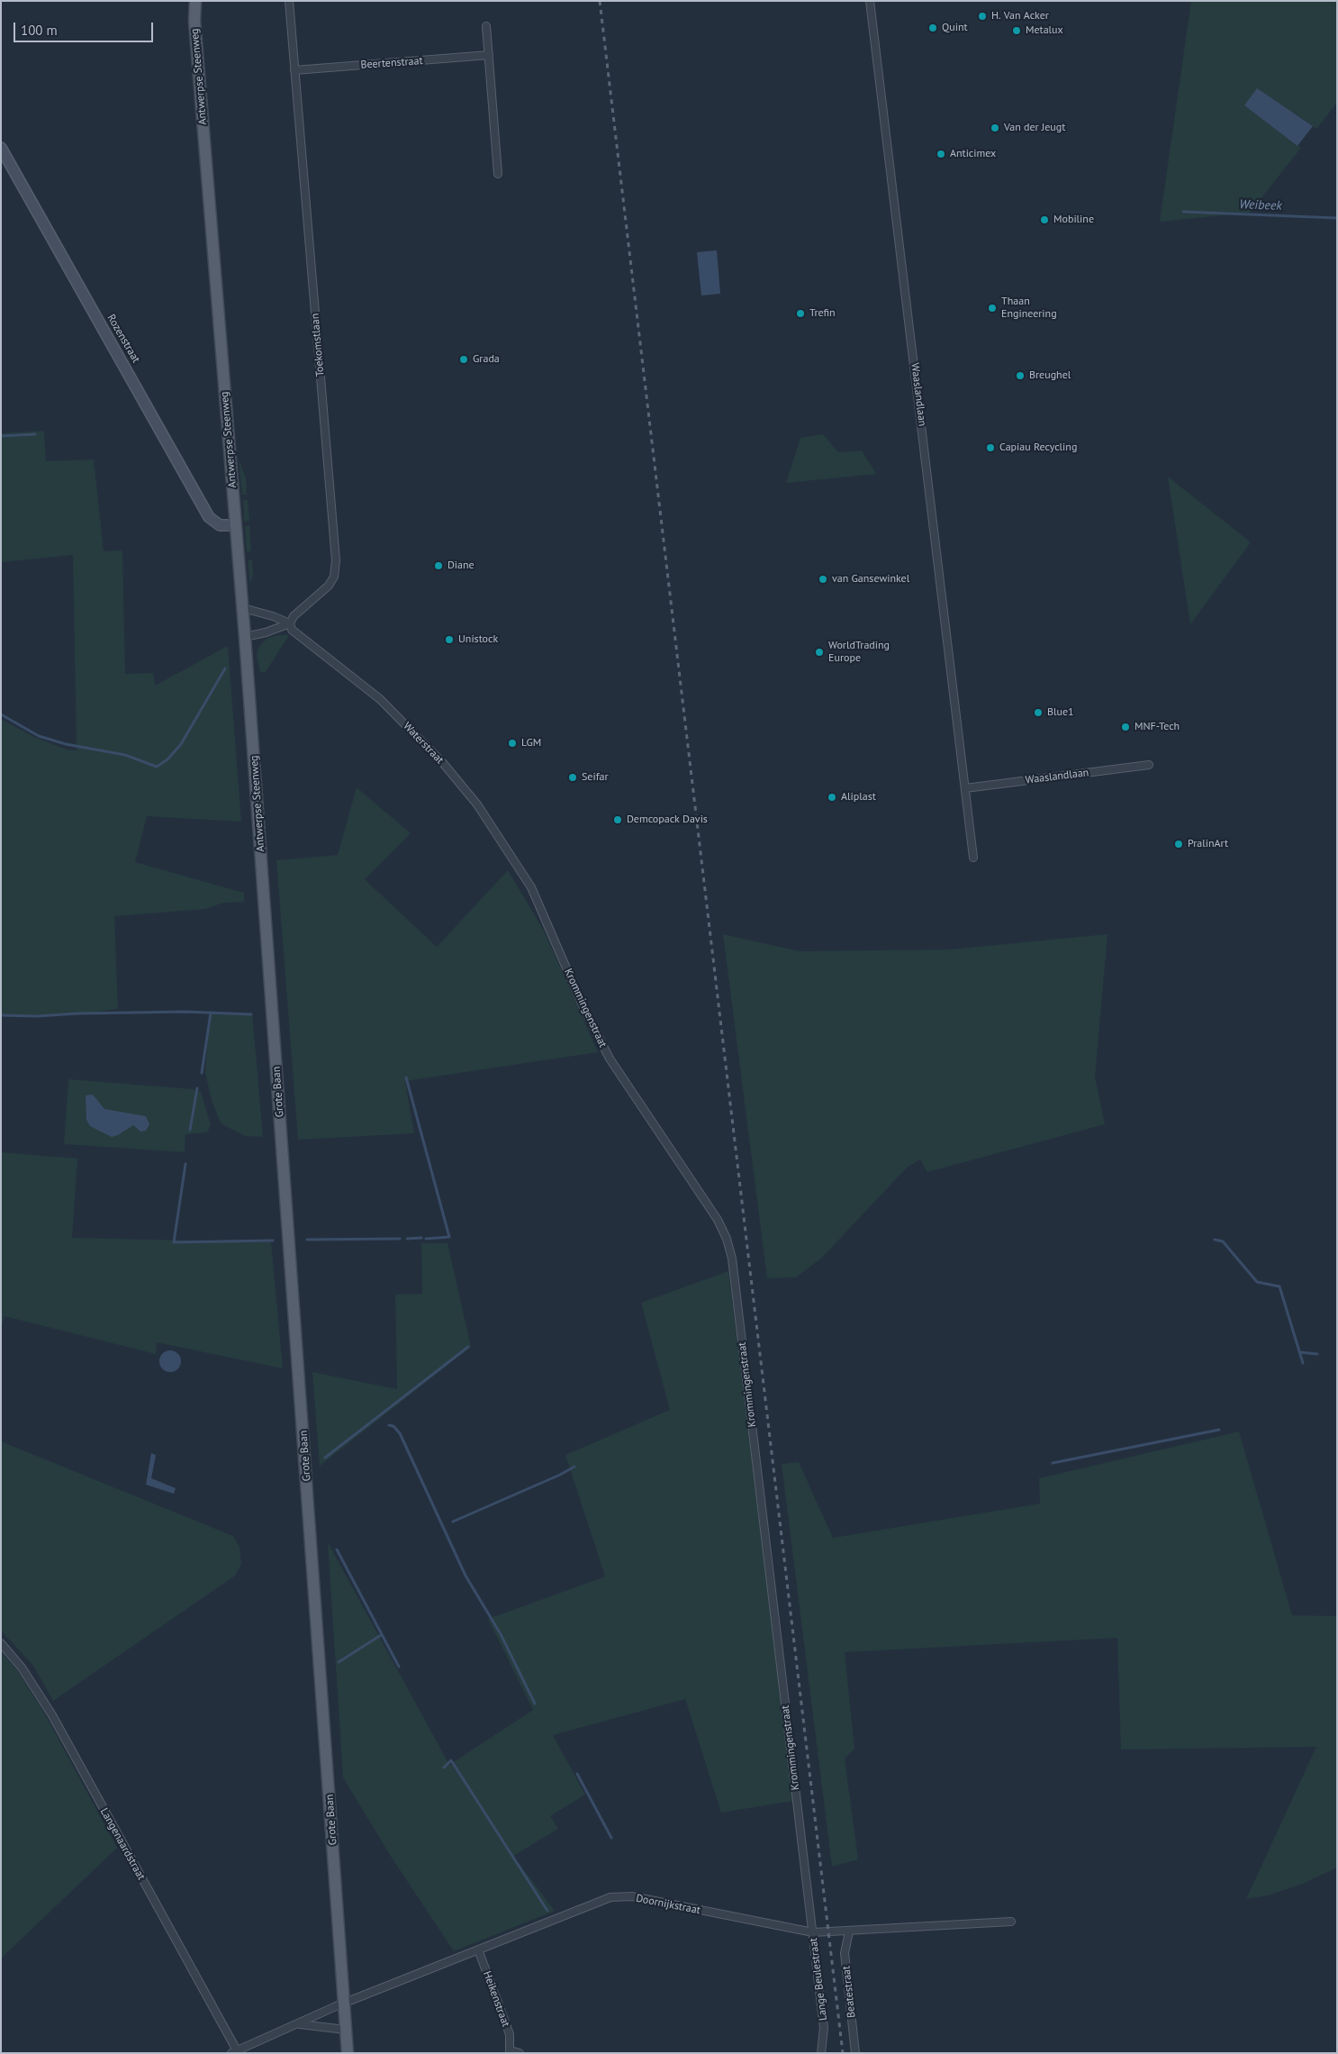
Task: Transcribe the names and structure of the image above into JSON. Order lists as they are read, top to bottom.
{
  "streets": {
    "main road": ["Antwerpse Steenweg", "Grote Baan"],
    "street": [
      "Beertenstraat",
      "Rozenstraat",
      "Toekomstlaan",
      "Waaslandlaan",
      "Waterstraat",
      "Krommingenstraat",
      "Langenaardstraat",
      "Doornijkstraat",
      "Lange Beulestraat",
      "Beatestraat",
      "Heikenstraat"
    ]
  },
  "crossings": [
    ["Beertenstraat", "Toekomstlaan"],
    ["Antwerpse Steenweg", "Rozenstraat"],
    ["Antwerpse Steenweg", "Grote Baan"],
    ["Toekomstlaan", "Waterstraat"],
    ["Waterstraat", "Krommingenstraat"],
    ["Krommingenstraat", "Doornijkstraat"],
    ["Krommingenstraat", "Lange Beulestraat"],
    ["Grote Baan", "Doornijkstraat"],
    ["Langenaardstraat", "Doornijkstraat"],
    ["Doornijkstraat", "Lange Beulestraat"],
    ["Doornijkstraat", "Beatestraat"],
    ["Doornijkstraat", "Heikenstraat"]
  ],
  "water": ["Weibeek"],
  "places": [
    "H. Van Acker",
    "Quint",
    "Metalux",
    "Van der Jeugt",
    "Anticimex",
    "Mobiline",
    "Thaan Engineering",
    "Trefin",
    "Grada",
    "Breughel",
    "Capiau Recycling",
    "Diane",
    "van Gansewinkel",
    "Unistock",
    "WorldTrading Europe",
    "Blue1",
    "MNF-Tech",
    "LGM",
    "Seifar",
    "Aliplast",
    "Demcopack Davis",
    "PralinArt"
  ],
  "scale_bar": "100 m"
}
